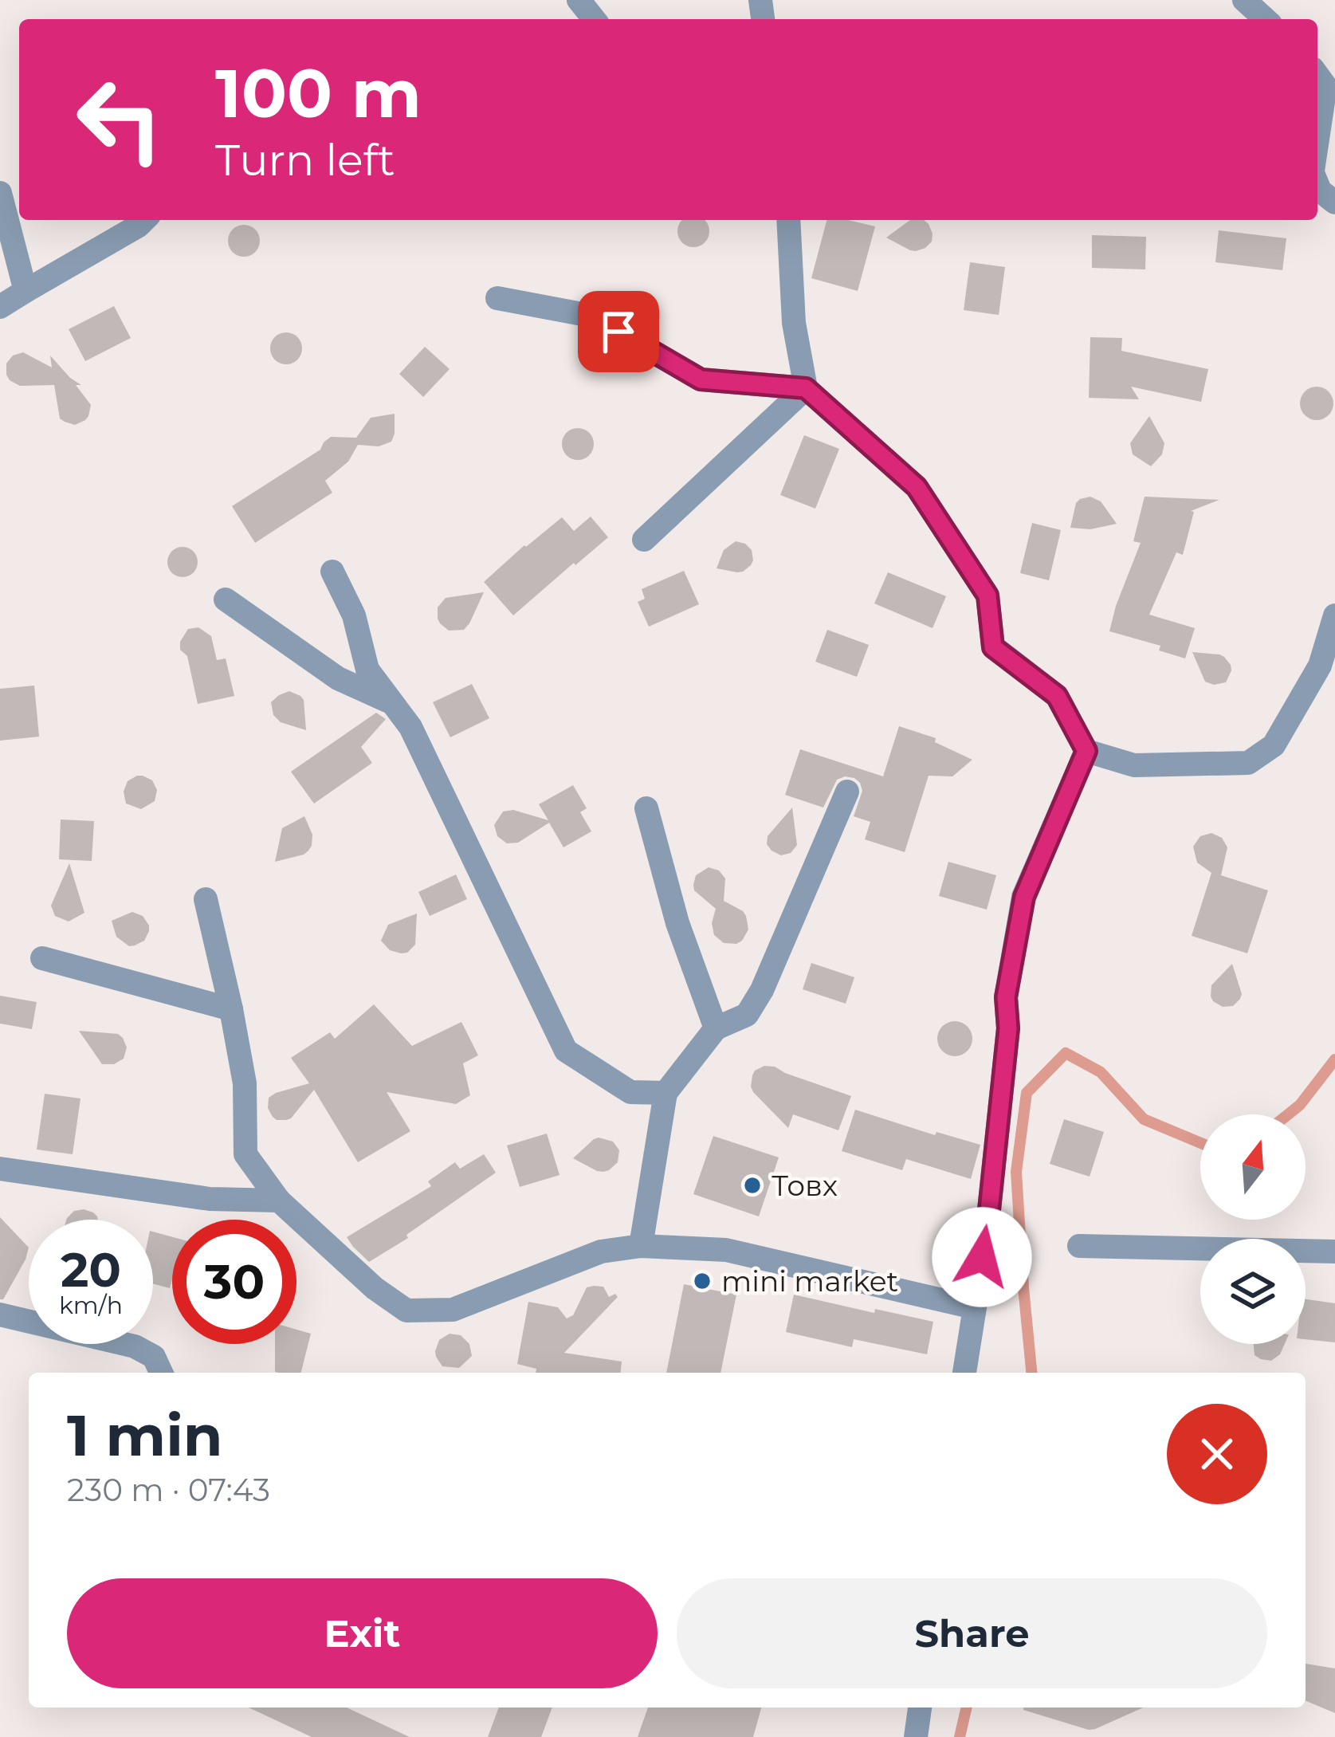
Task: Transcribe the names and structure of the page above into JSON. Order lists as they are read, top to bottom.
{
  "places": ["Товх", "mini market"],
  "north": "top",
  "page": {
    "turn": ["100 m", "Turn left"],
    "speed": "20 km/h",
    "limit": "30",
    "heading": ["1 min", "230 m · 07:43"],
    "buttons": ["Exit", "Share"]
  }
}
